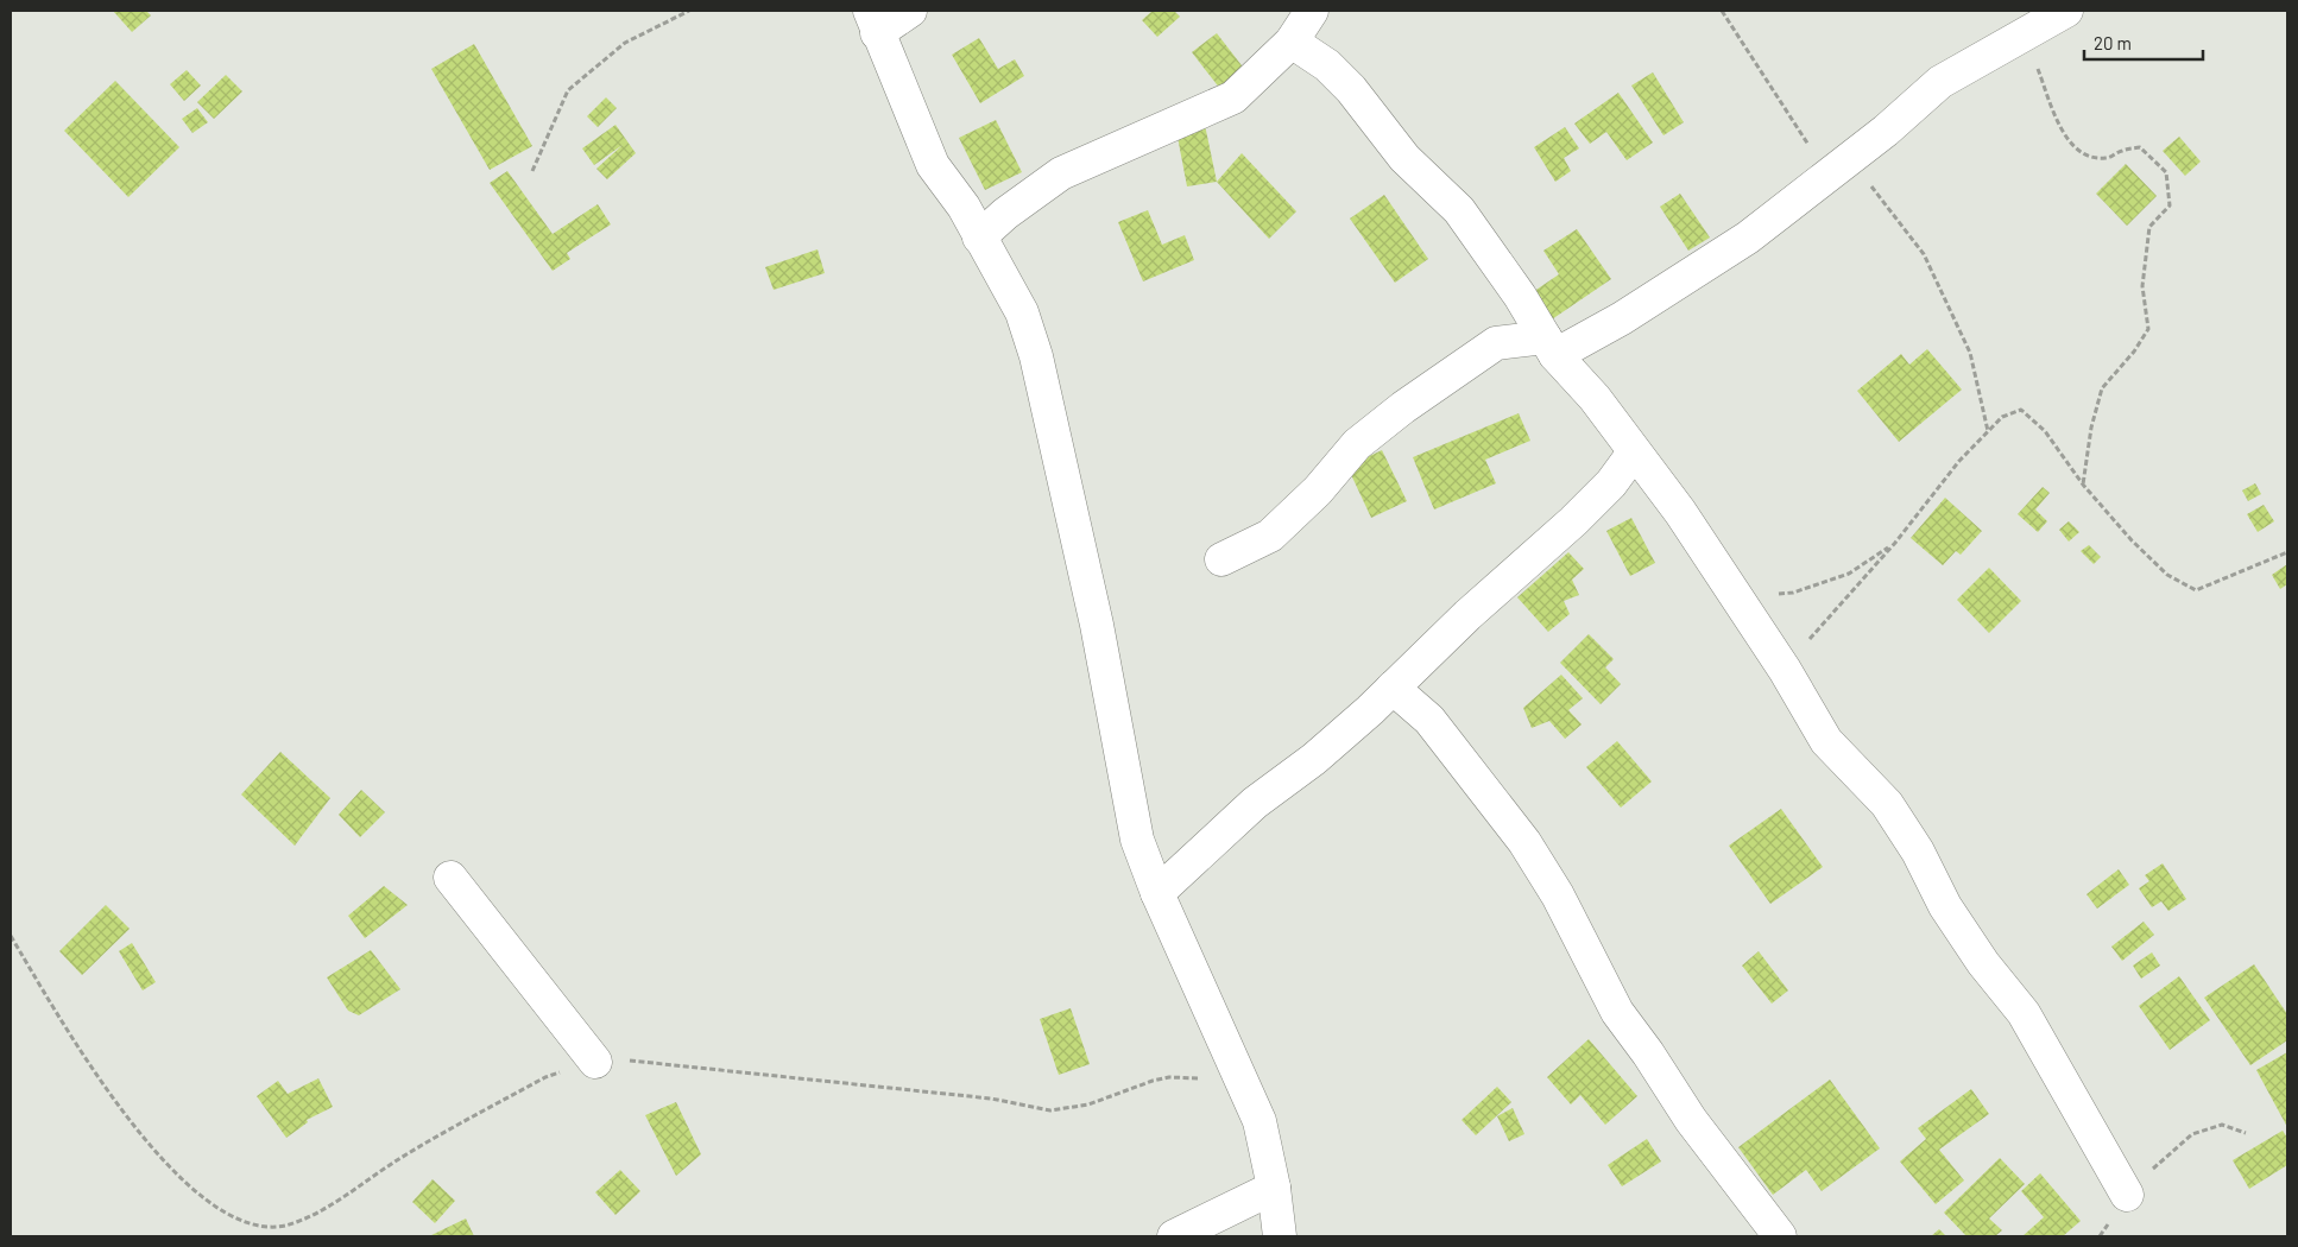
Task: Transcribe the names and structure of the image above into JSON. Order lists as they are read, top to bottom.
{
  "scale_bar": "20 m"
}
